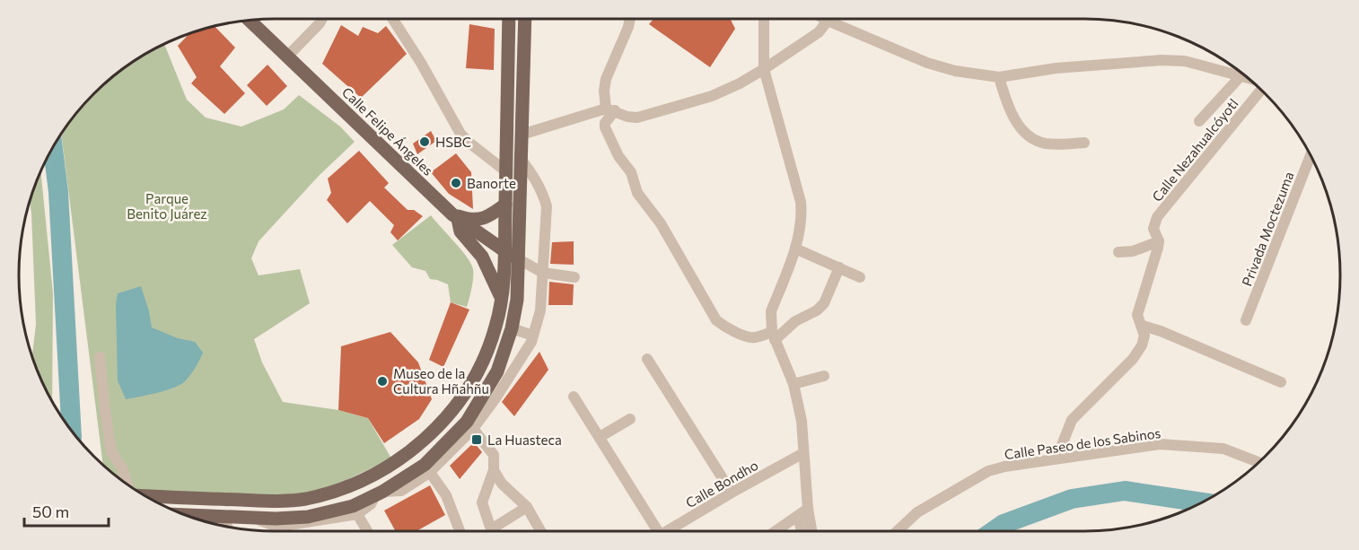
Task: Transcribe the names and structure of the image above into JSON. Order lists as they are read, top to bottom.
{
  "streets": {
    "main road": ["Calle Felipe Ángeles"],
    "street": [
      "Calle Nezahualcóyotl",
      "Privada Moctezuma",
      "Calle Paseo de los Sabinos",
      "Calle Bondho"
    ]
  },
  "crossings": [
    ["Calle Nezahualcóyotl", "Calle Paseo de los Sabinos"]
  ],
  "parks": ["Parque Benito Juárez"],
  "places": {
    "other": ["HSBC", "Banorte", "Museo de la Cultura Hñahñu"],
    "transit": ["La Huasteca"]
  },
  "scale_bar": "50 m"
}
